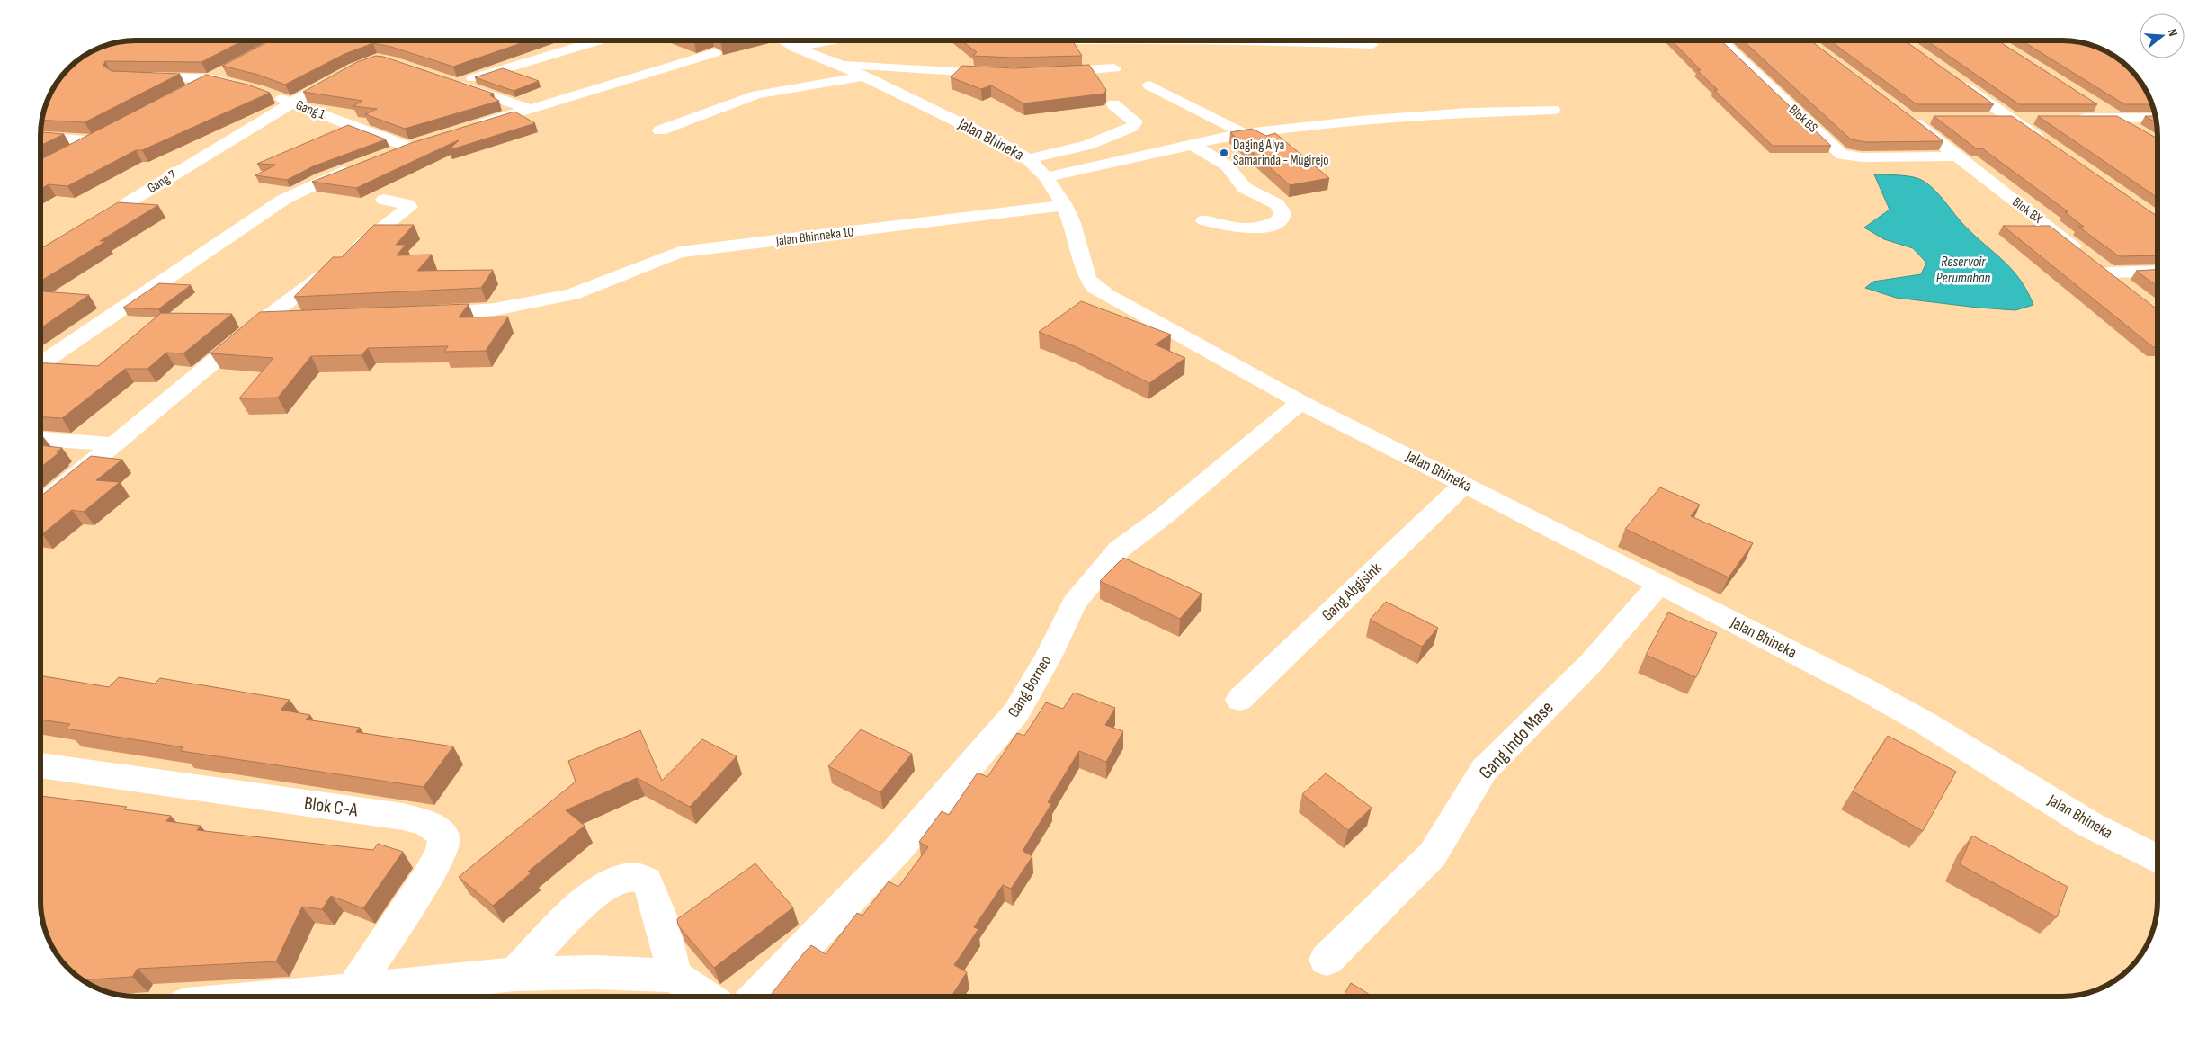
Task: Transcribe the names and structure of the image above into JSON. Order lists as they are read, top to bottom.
{
  "streets": {
    "street": [
      "Gang 1",
      "Blok BS",
      "Jalan Bhineka",
      "Gang 7",
      "Blok BX",
      "Jalan Bhinneka 10",
      "Gang Abgisink",
      "Gang Borneo",
      "Gang Indo Mase",
      "Blok C-A"
    ]
  },
  "crossings": [
    ["Gang 1", "Gang 7"],
    ["Blok BS", "Blok BX"],
    ["Jalan Bhineka", "Jalan Bhinneka 10"],
    ["Jalan Bhineka", "Gang Abgisink"],
    ["Jalan Bhineka", "Gang Borneo"],
    ["Jalan Bhineka", "Gang Indo Mase"]
  ],
  "water": ["Reservoir Perumahan"],
  "places": ["Daging Alya Samarinda - Mugirejo"],
  "north": "right"
}
